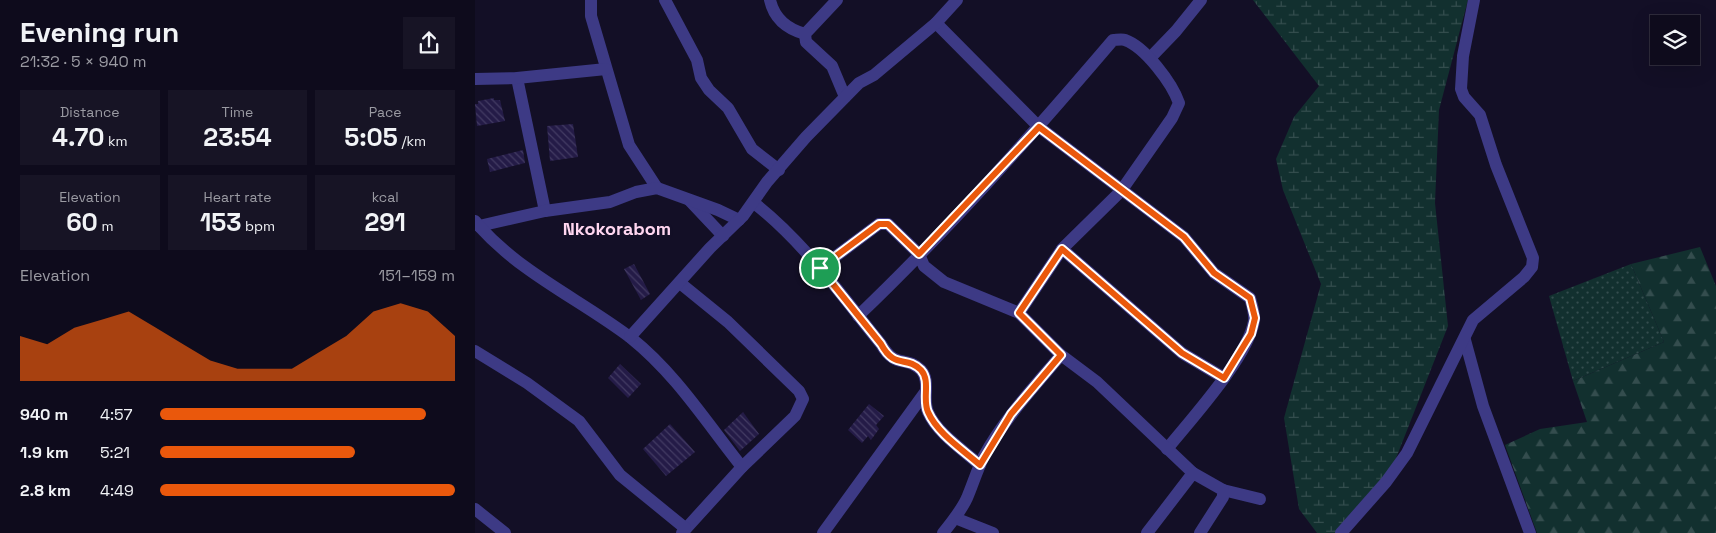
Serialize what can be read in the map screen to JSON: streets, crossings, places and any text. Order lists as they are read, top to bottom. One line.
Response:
{"districts":["Nkokorabom"],"page":{"heading":["Evening run","21:32 · 5 × 940 m"],"stats":[["Distance","4.70 km"],["Time","23:54"],["Pace","5:05 /km"],["Elevation","60 m"],["Heart rate","153 bpm"],["kcal","291"]],"chart":["Elevation","151–159 m"],"list":[{"name":"940 m","note":"4:57"},{"name":"1.9 km","note":"5:21"},{"name":"2.8 km","note":"4:49"}]}}
